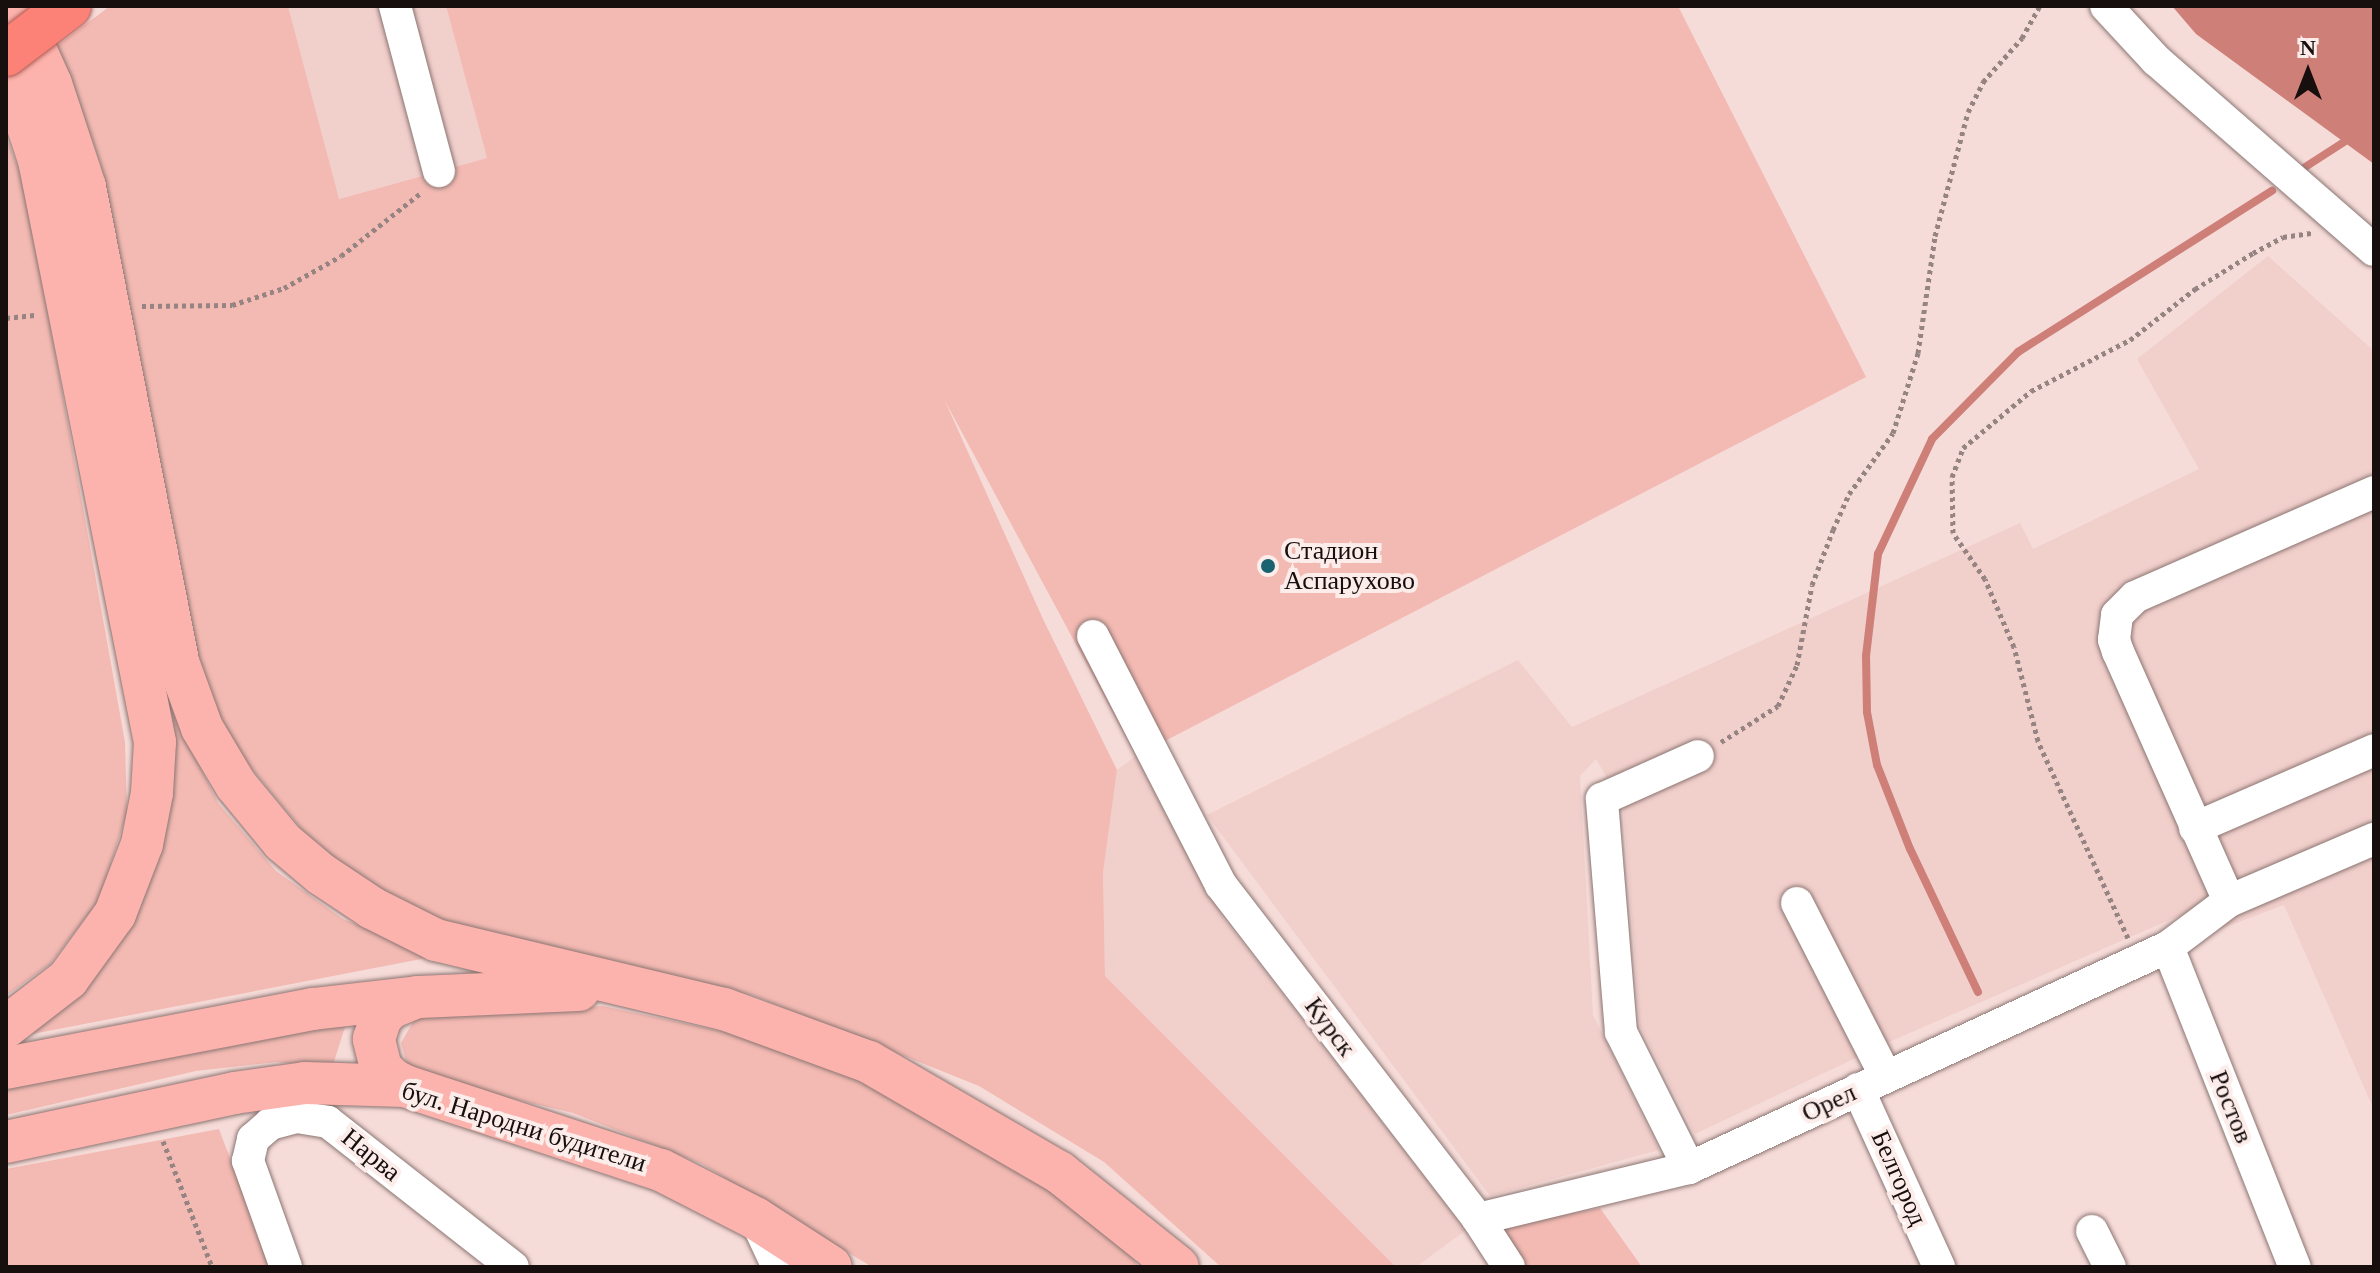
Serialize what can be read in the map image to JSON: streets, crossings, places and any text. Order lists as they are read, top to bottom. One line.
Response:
{"streets":{"main road":["бул. Народни будители"],"street":["Курск","Орел","Ростов","Нарва","Белгород"]},"crossings":[["Курск","Орел"],["Орел","Ростов"],["Орел","Белгород"]],"places":["Стадион Аспарухово"],"north":"top"}
